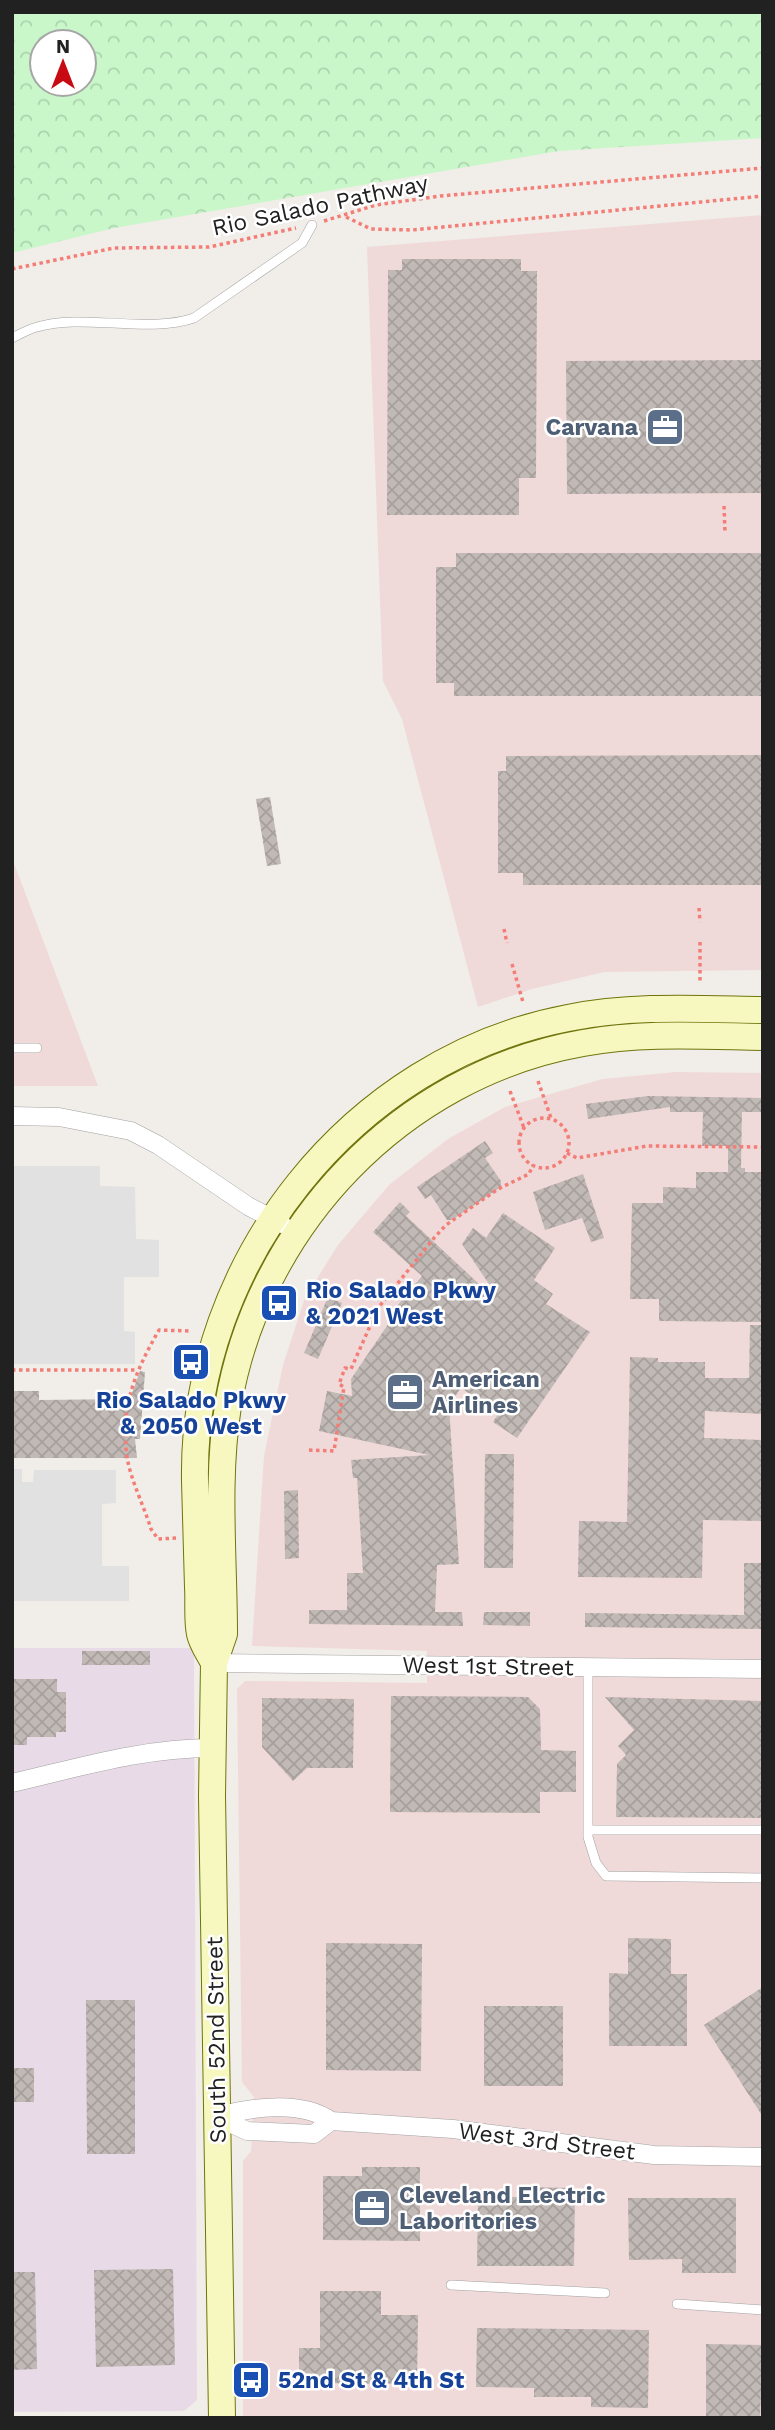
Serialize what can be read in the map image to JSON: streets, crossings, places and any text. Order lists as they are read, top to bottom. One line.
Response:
{"streets":{"main road":["South 52nd Street"],"street":["West 1st Street","West 3rd Street"],"path":["Rio Salado Pathway"]},"crossings":[["West 1st Street","South 52nd Street"],["South 52nd Street","West 3rd Street"]],"places":{"office":["Carvana","American Airlines","Cleveland Electric Laboritories"],"bus stop":["Rio Salado Pkwy & 2021 West","Rio Salado Pkwy & 2050 West","52nd St & 4th St"]},"north":"top"}
